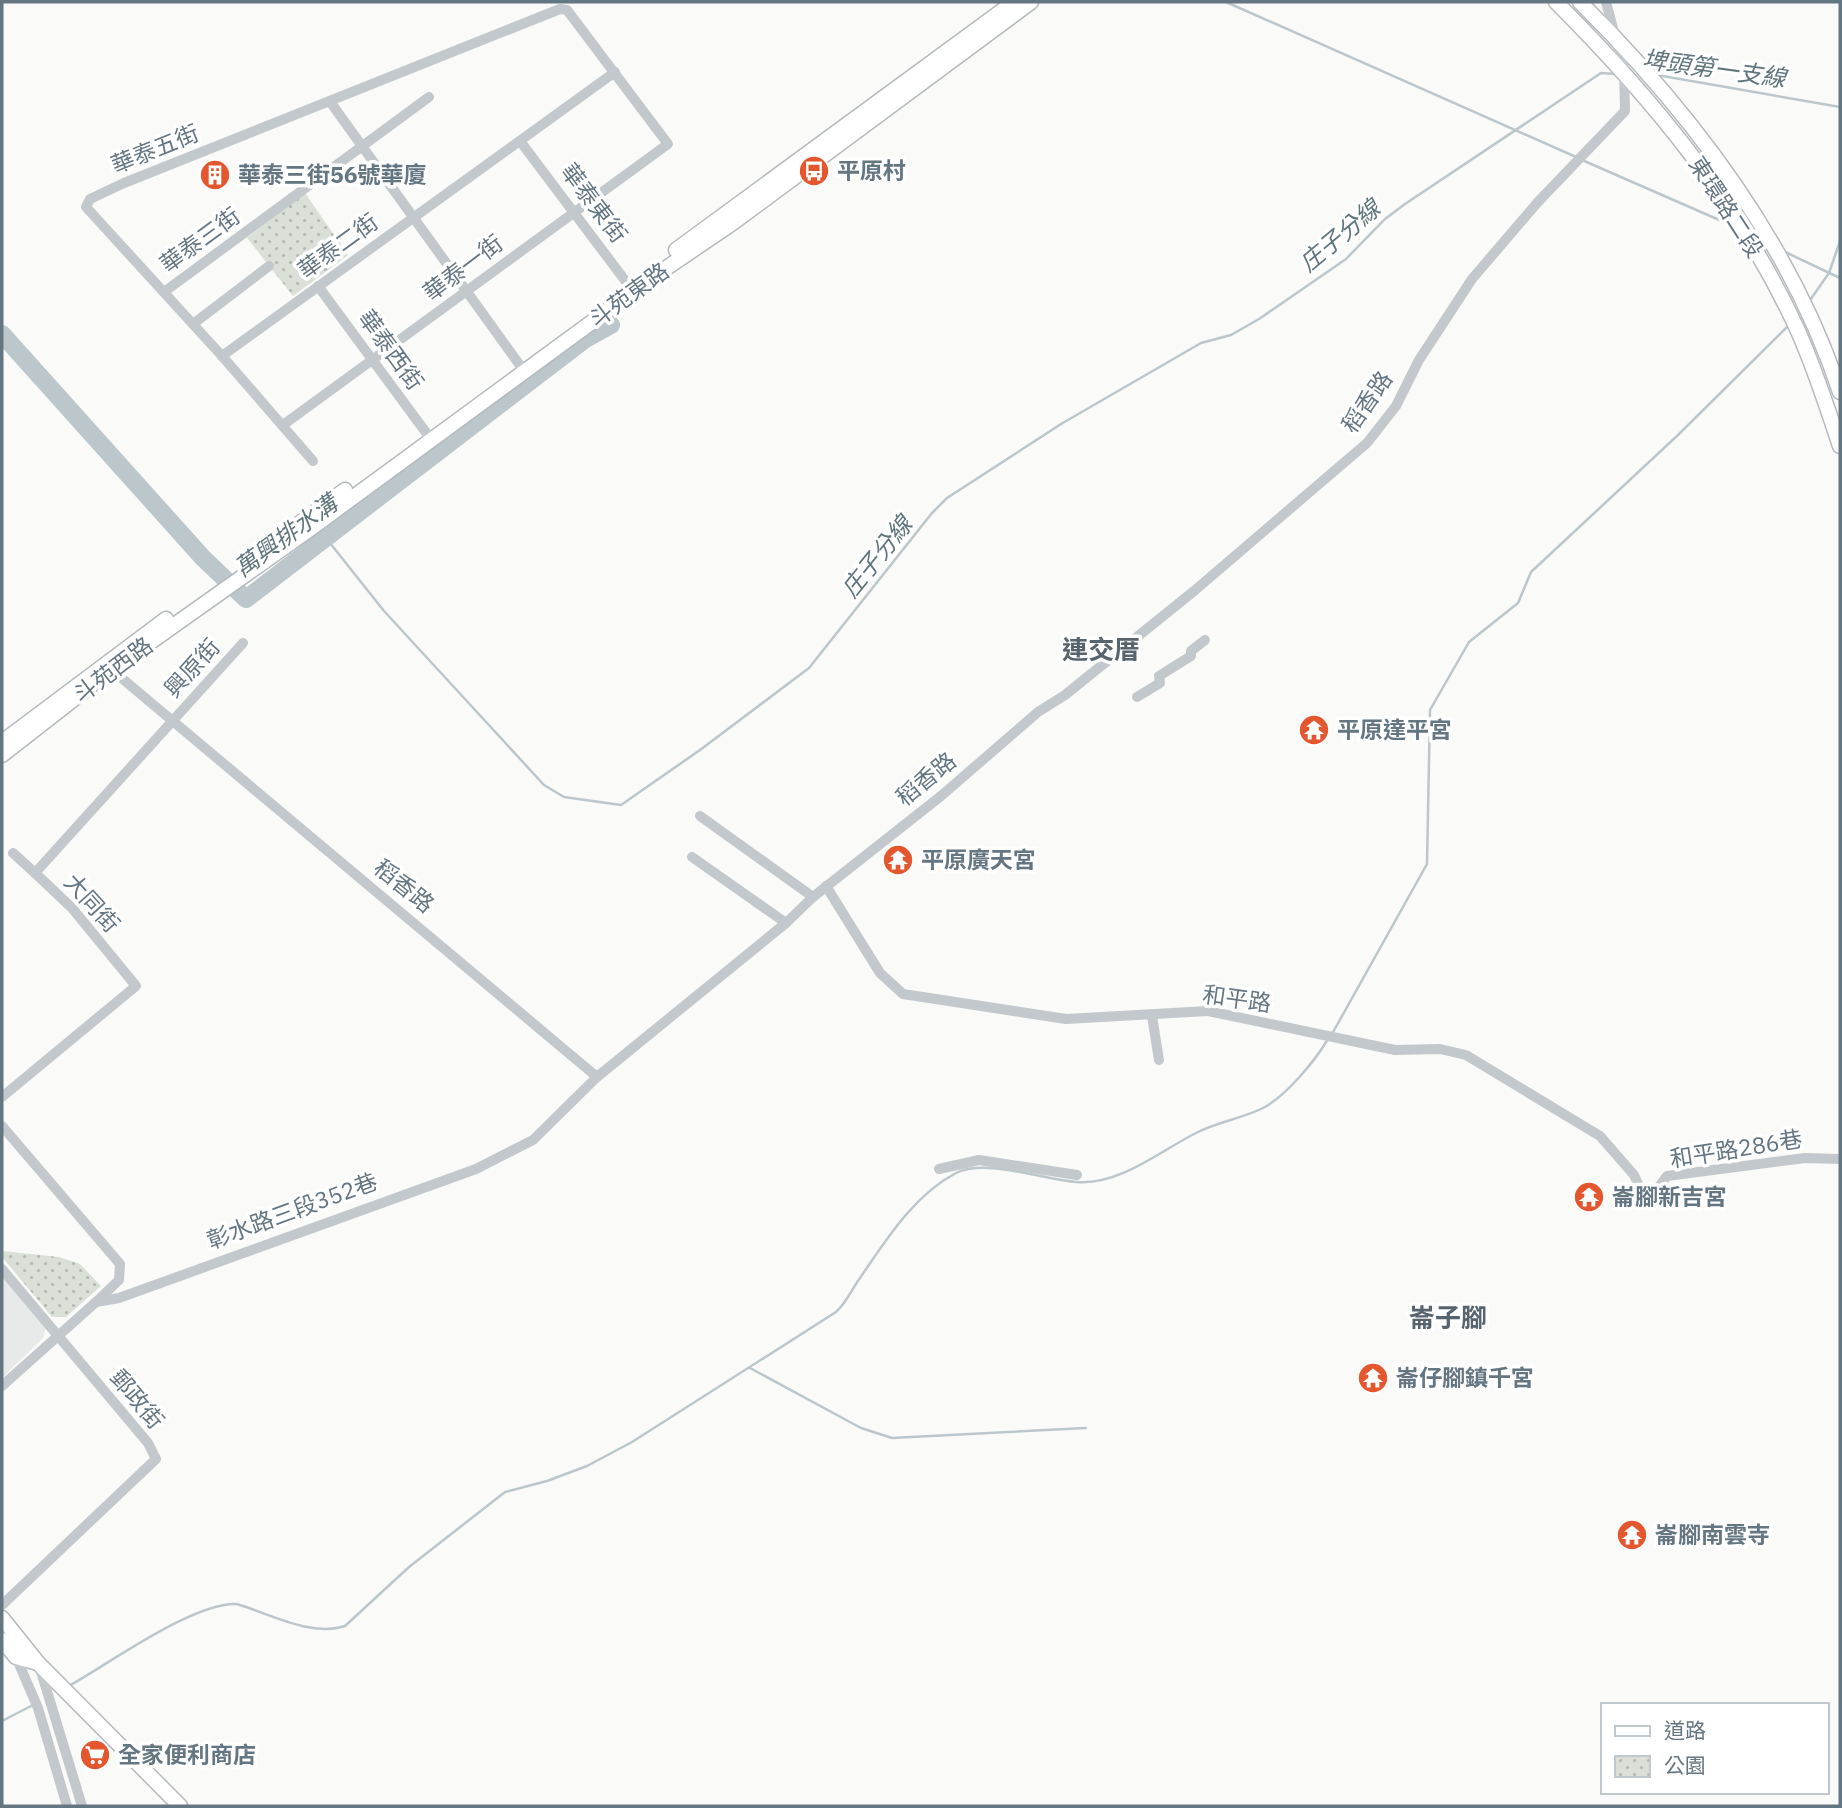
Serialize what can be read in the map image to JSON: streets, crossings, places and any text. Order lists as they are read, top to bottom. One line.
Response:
{"streets":{"main road":["東環路二段","斗苑東路","斗苑西路"],"street":["華泰五街","華泰東街","華泰三街","華泰二街","華泰一街","華泰西街","稻香路","興原街","大同街","和平路","和平路286巷","彰水路三段352巷","郵政街"]},"crossings":[["華泰五街","華泰三街"],["華泰五街","華泰二街"],["華泰五街","華泰一街"],["華泰東街","華泰二街"],["華泰東街","華泰一街"],["華泰東街","斗苑東路"],["東環路二段","稻香路"],["華泰二街","華泰一街"],["華泰二街","華泰西街"],["華泰一街","華泰西街"],["斗苑東路","華泰西街"],["斗苑東路","斗苑西路"],["稻香路","興原街"],["稻香路","斗苑西路"],["稻香路","大同街"],["稻香路","和平路"],["稻香路","彰水路三段352巷"],["興原街","大同街"],["和平路","和平路286巷"],["彰水路三段352巷","郵政街"]],"districts":["連交厝","崙子腳"],"water":["埤頭第一支線","庄子分線","萬興排水溝"],"places":{"bus stop":["平原村"],"building":["華泰三街56號華廈"],"temple":["平原達平宮","平原廣天宮","崙腳新吉宮","崙仔腳鎮千宮","崙腳南雲寺"],"supermarket":["全家便利商店"]},"legend":["道路","公園"]}
